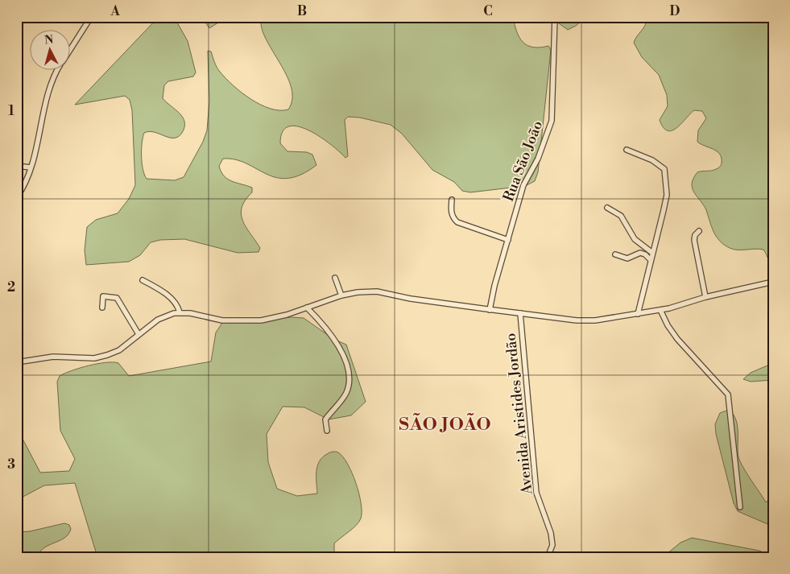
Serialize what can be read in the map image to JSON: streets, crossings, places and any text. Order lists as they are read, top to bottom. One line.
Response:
{"streets":{"street":["Rua São João","Avenida Aristides Jordão"]},"districts":["SÃO JOÃO"],"north":"top","grid":{"columns":["A","B","C","D"],"rows":["1","2","3"]}}
